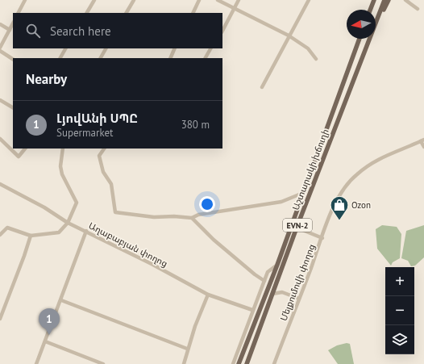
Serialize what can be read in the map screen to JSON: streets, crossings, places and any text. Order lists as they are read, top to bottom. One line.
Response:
{"streets":{"main road":["Աշտարակի խճուղի","EVN-2"],"street":["Աղաբաբյան փողոց","Մելքումովի փողոց"]},"places":{"shop":["Ozon"]},"north":"left","page":{"search":"Search here","heading":"Nearby","list":[{"mark":"1","name":"ԼյովԱնի ՍՊԸ","note":"Supermarket","value":"380 m"}],"map_buttons":["+","−"],"pins":"1"}}
